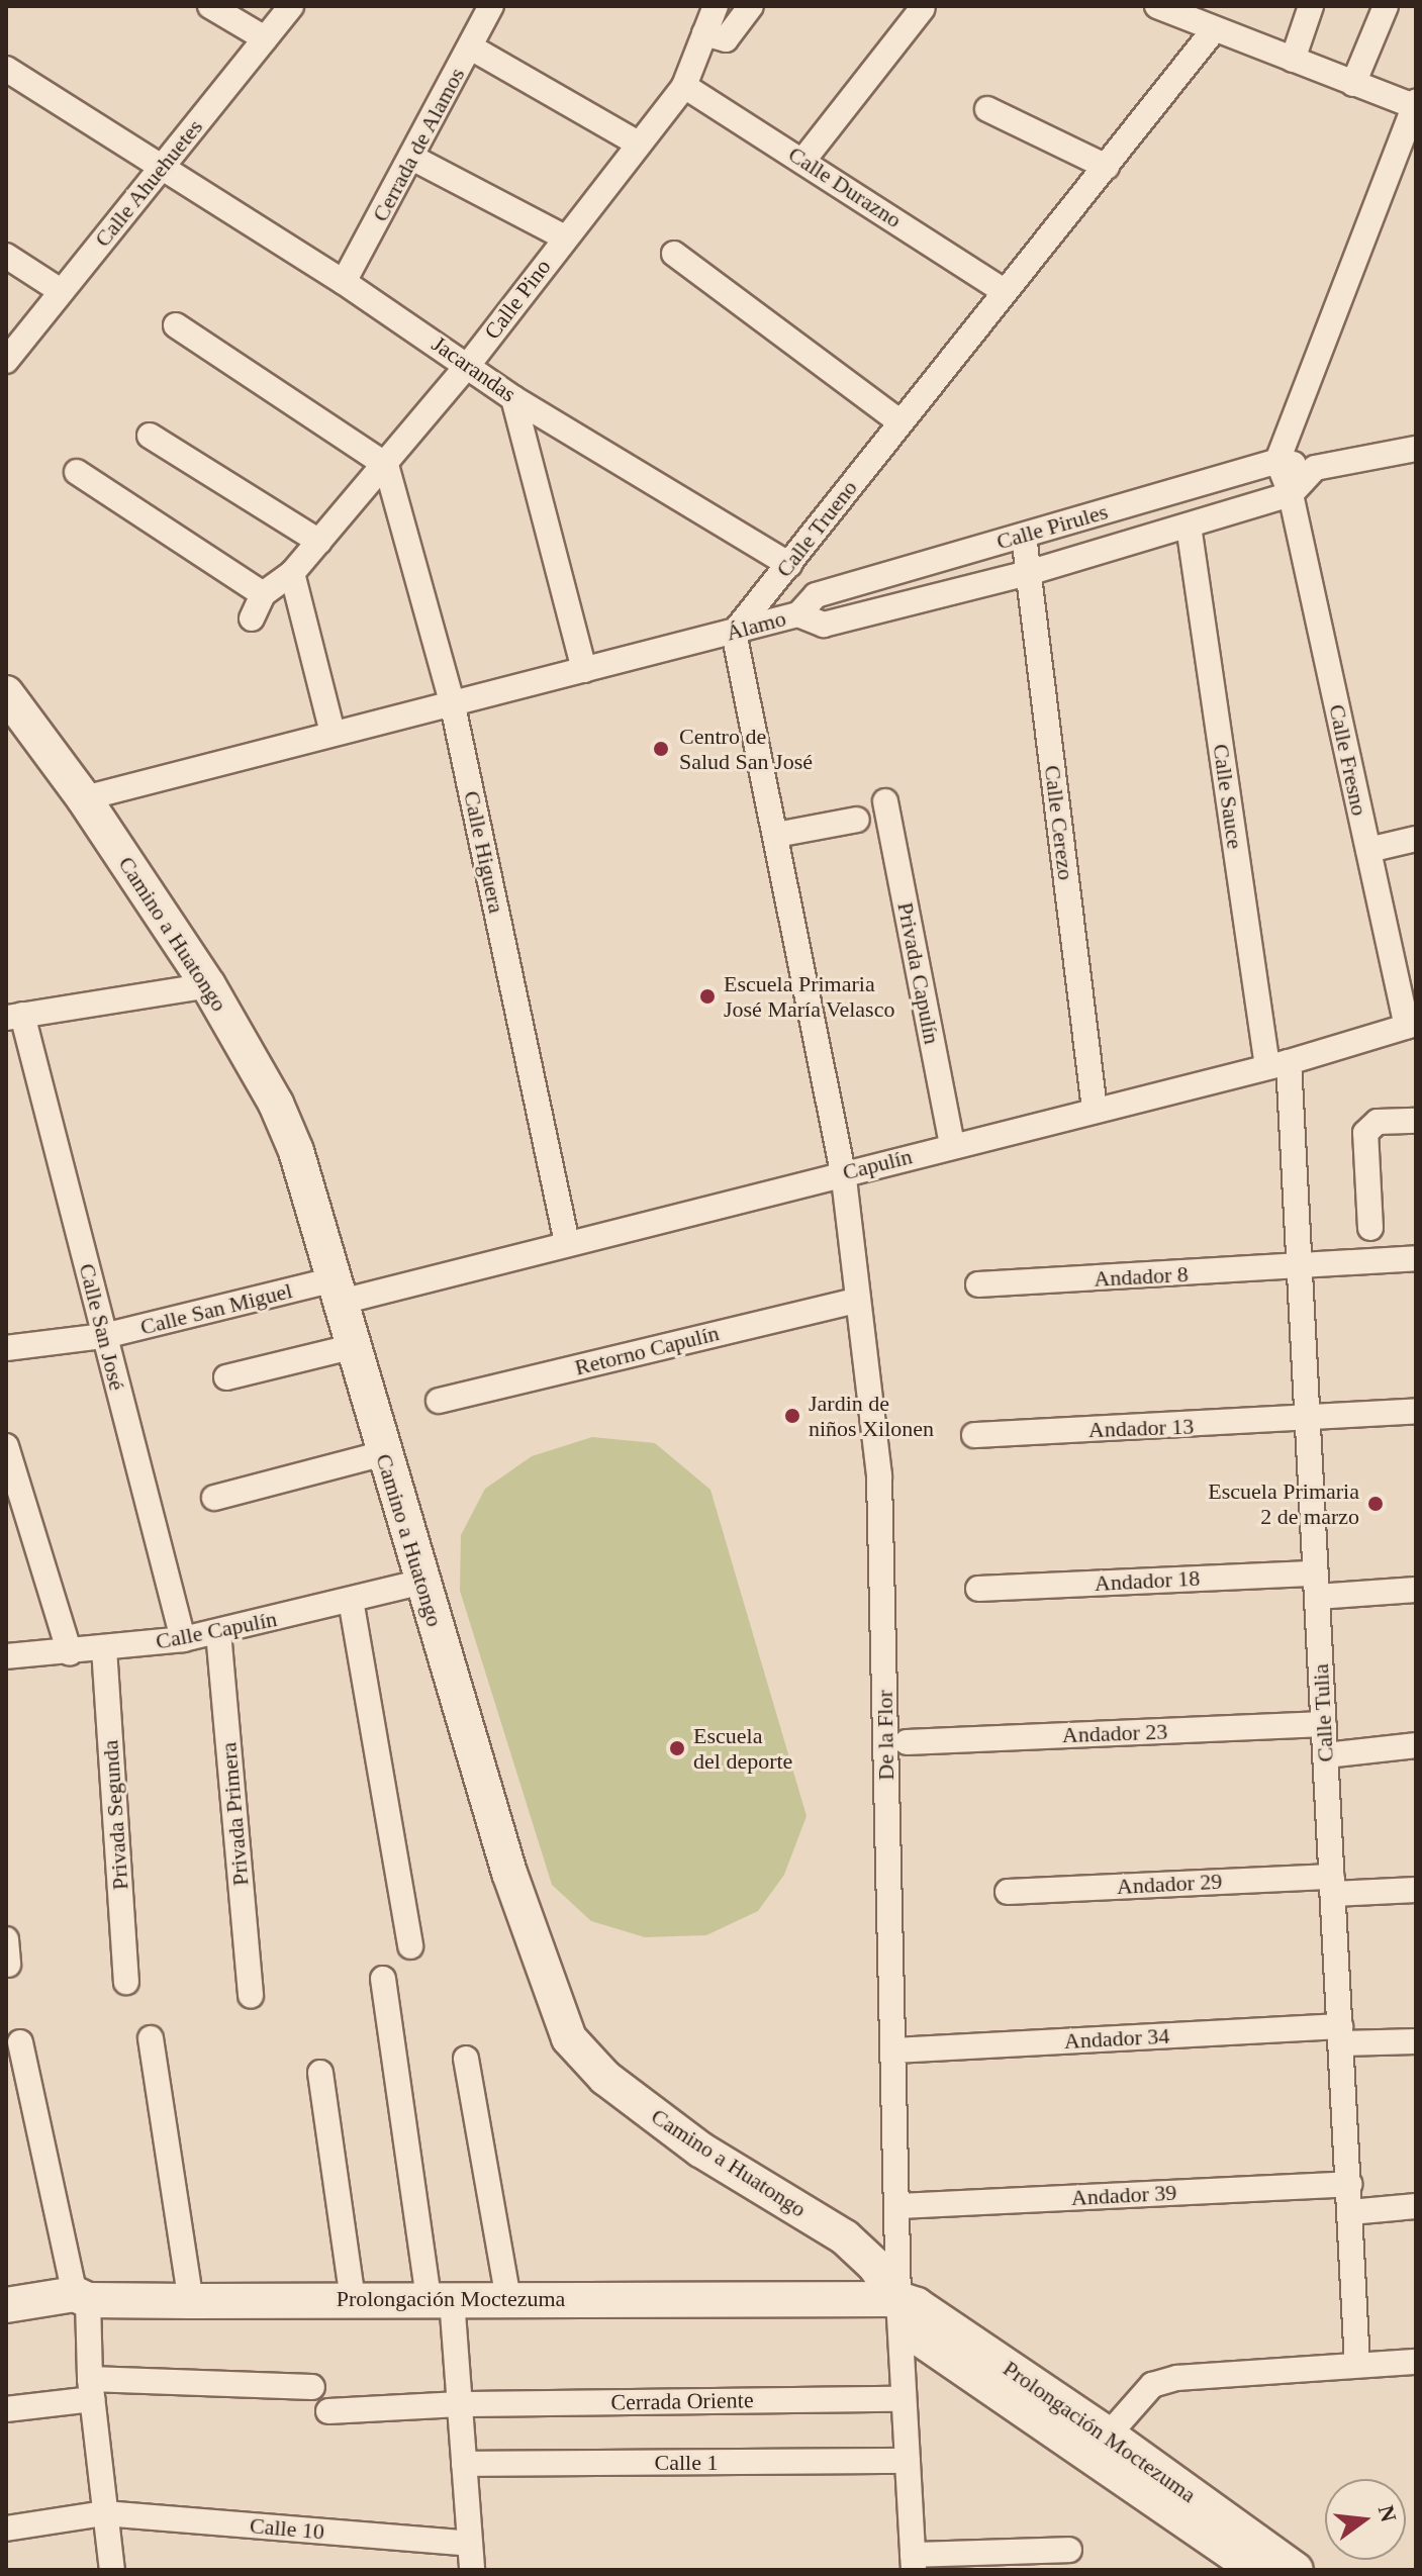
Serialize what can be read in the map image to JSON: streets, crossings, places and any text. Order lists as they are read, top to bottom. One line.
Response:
{"streets":{"main road":["Camino a Huatongo","Prolongación Moctezuma"],"street":["Cerrada de Alamos","Calle Ahuehuetes","Calle Durazno","Calle Pino","Jacarandas","Calle Pirules","Calle Trueno","Álamo","Calle Fresno","Calle Sauce","Calle Cerezo","Calle Higuera","Privada Capulín","Capulín","Andador 8","Calle San Miguel","Calle San José","Retorno Capulín","Andador 13","Andador 18","Calle Capulín","Calle Tulia","Andador 23","De la Flor","Privada Primera","Privada Segunda","Andador 29","Andador 34","Andador 39","Cerrada Oriente","Calle 1","Calle 10"]},"crossings":[["Cerrada de Alamos","Jacarandas"],["Calle Ahuehuetes","Jacarandas"],["Calle Durazno","Calle Pino"],["Calle Durazno","Calle Trueno"],["Calle Pino","Jacarandas"],["Calle Pino","Calle Higuera"],["Jacarandas","Calle Trueno"],["Calle Pirules","Álamo"],["Calle Pirules","Calle Fresno"],["Calle Pirules","Calle Cerezo"],["Calle Trueno","Álamo"],["Álamo","Calle Fresno"],["Álamo","Calle Sauce"],["Álamo","Calle Cerezo"],["Álamo","Calle Higuera"],["Álamo","Camino a Huatongo"],["Calle Fresno","Capulín"],["Calle Sauce","Capulín"],["Calle Sauce","Calle Tulia"],["Calle Cerezo","Capulín"],["Calle Higuera","Capulín"],["Camino a Huatongo","Capulín"],["Camino a Huatongo","Calle San Miguel"],["Camino a Huatongo","Calle Capulín"],["Camino a Huatongo","De la Flor"],["Camino a Huatongo","Prolongación Moctezuma"],["Privada Capulín","Capulín"],["Capulín","Calle San Miguel"],["Capulín","Calle Tulia"],["Capulín","De la Flor"],["Andador 8","Calle Tulia"],["Calle San Miguel","Calle San José"],["Calle San José","Calle Capulín"],["Retorno Capulín","De la Flor"],["Andador 13","Calle Tulia"],["Andador 18","Calle Tulia"],["Calle Capulín","Privada Primera"],["Calle Capulín","Privada Segunda"],["Calle Tulia","Andador 23"],["Calle Tulia","Andador 29"],["Calle Tulia","Andador 34"],["Calle Tulia","Andador 39"],["De la Flor","Andador 34"],["De la Flor","Andador 39"],["De la Flor","Prolongación Moctezuma"],["De la Flor","Cerrada Oriente"],["De la Flor","Calle 1"]],"places":["Centro de Salud San José","Escuela Primaria José María Velasco","Jardin de niños Xilonen","Escuela Primaria 2 de marzo","Escuela del deporte"],"north":"right"}
